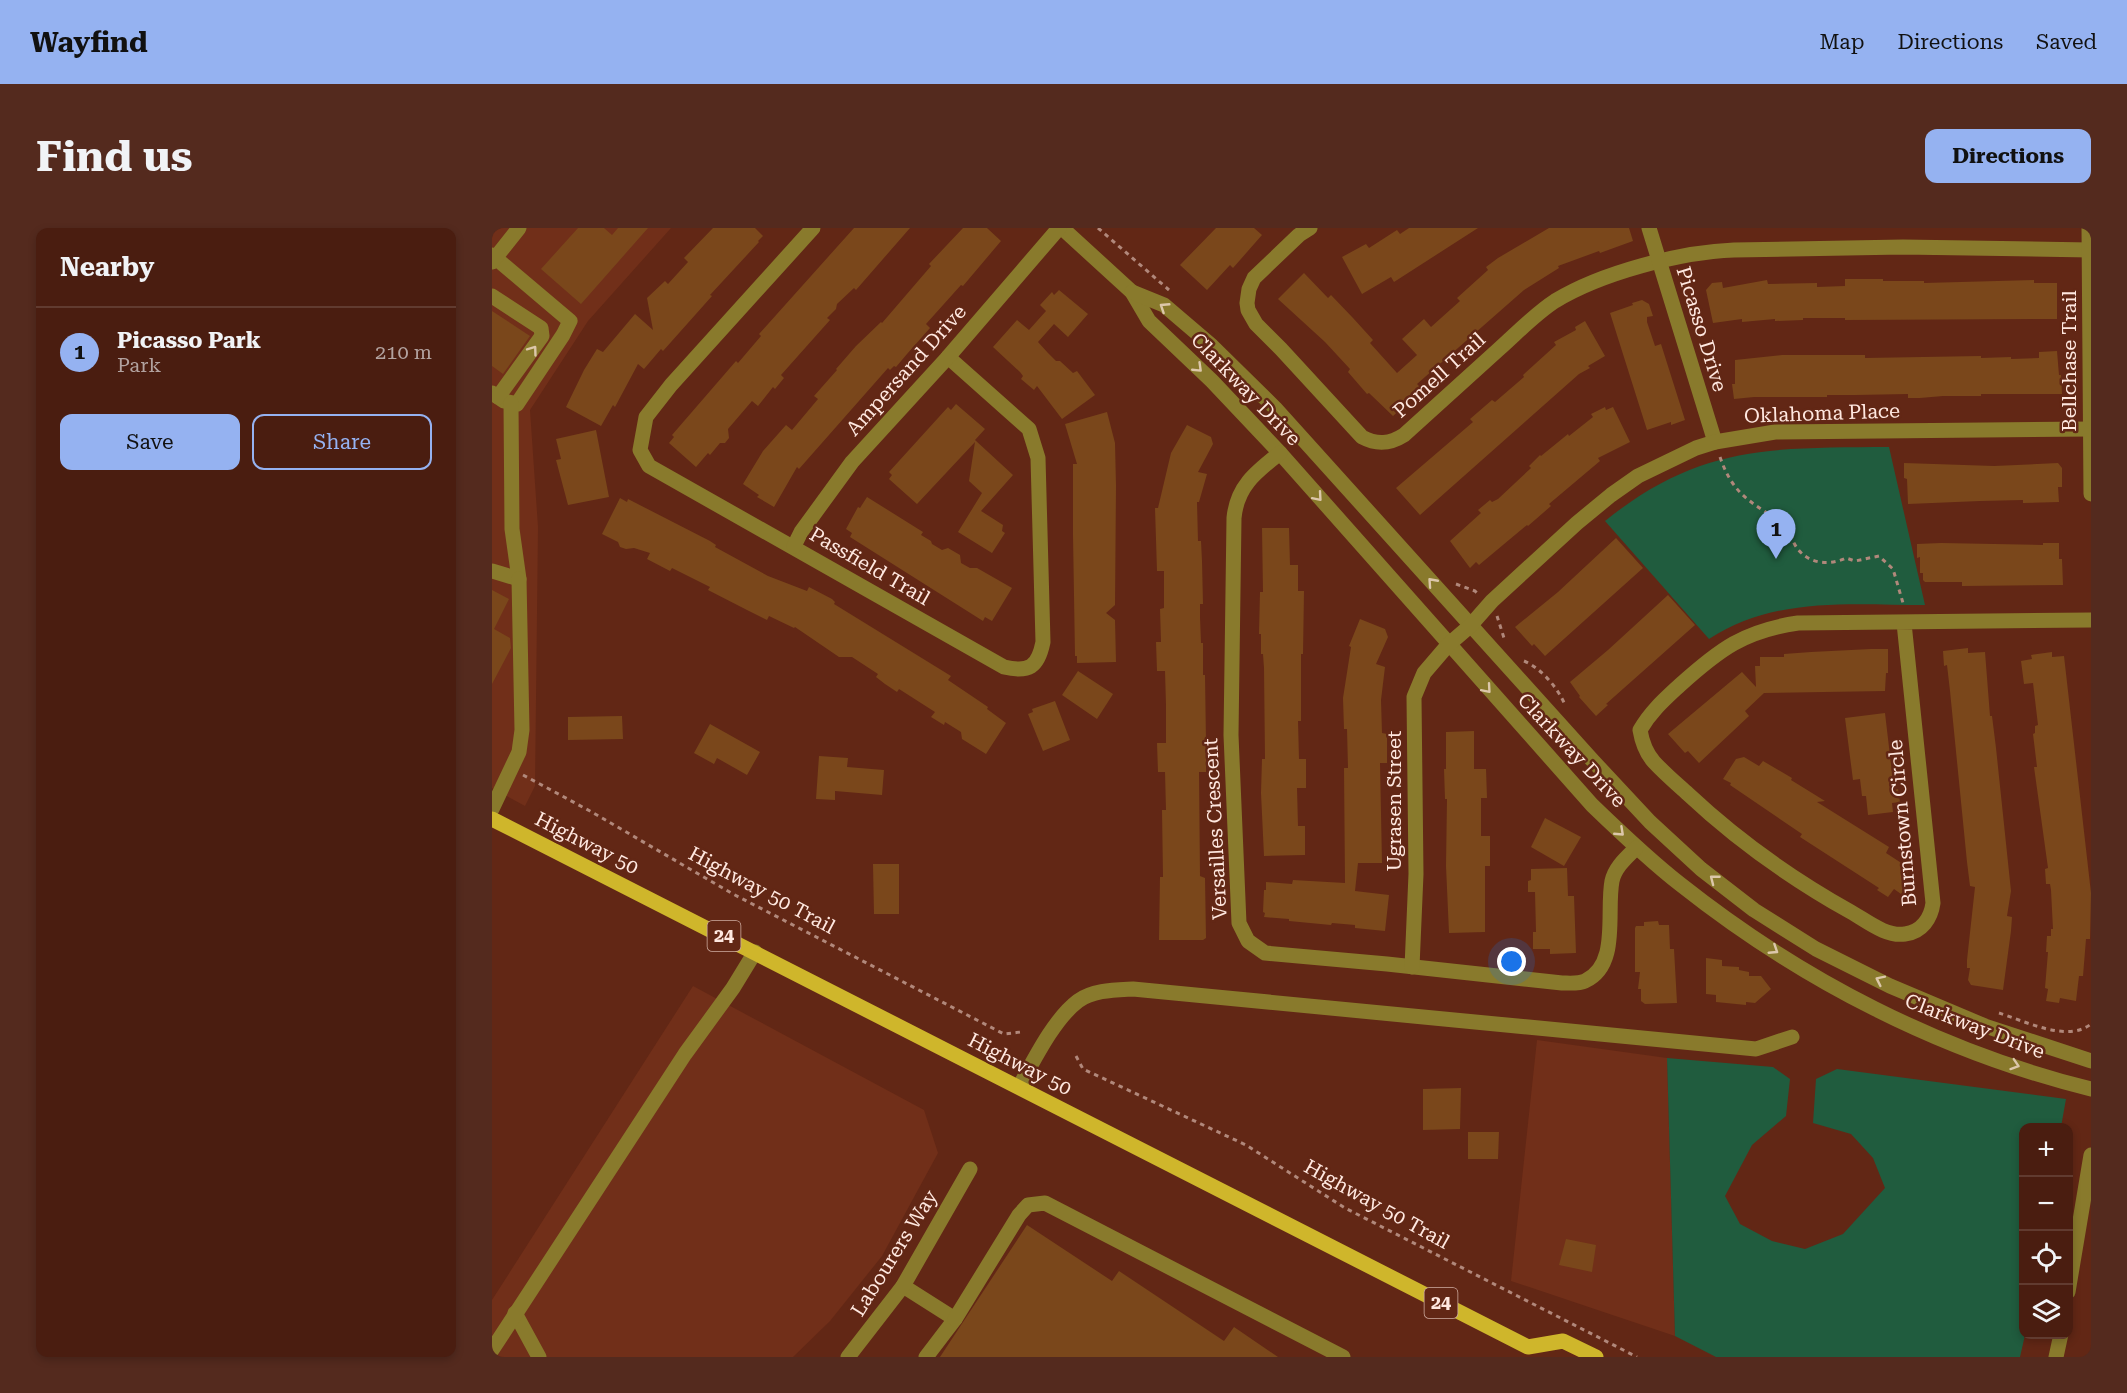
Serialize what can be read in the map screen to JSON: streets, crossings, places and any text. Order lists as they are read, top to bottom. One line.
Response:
{"streets":{"main road":["Highway 50","24"],"street":["Picasso Drive","Bellchase Trail","Ampersand Drive","Pomell Trail","Clarkway Drive","Oklahoma Place","Passfield Trail","Ugrasen Street","Burnstown Circle","Versailles Crescent","Labourers Way"],"path":["Highway 50 Trail"]},"crossings":[["Picasso Drive","Pomell Trail"],["Picasso Drive","Oklahoma Place"],["Bellchase Trail","Oklahoma Place"],["Ampersand Drive","Clarkway Drive"],["Ampersand Drive","Passfield Trail"],["Clarkway Drive","Oklahoma Place"],["Clarkway Drive","Ugrasen Street"],["Clarkway Drive","Versailles Crescent"],["Oklahoma Place","Ugrasen Street"],["Ugrasen Street","Versailles Crescent"]],"page":{"header":"Wayfind","nav":["Map","Directions","Saved"],"buttons":["Directions",["Save","Share"]],"title":"Find us","heading":"Nearby","list":[{"mark":"1","name":"Picasso Park","note":"Park","value":"210 m"}],"pins":"1","map_buttons":["+","−"]}}
